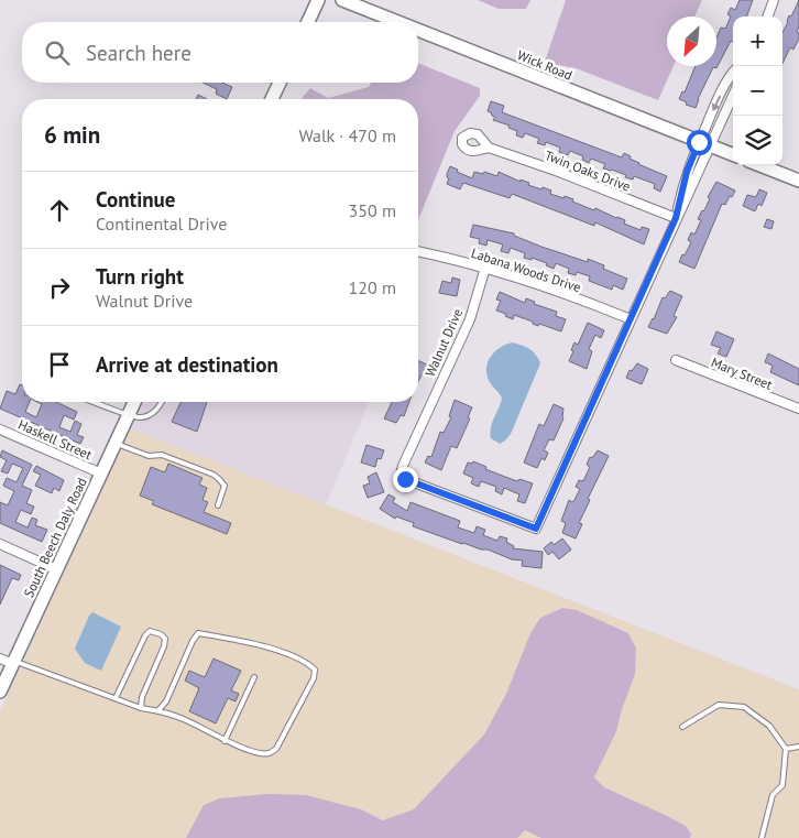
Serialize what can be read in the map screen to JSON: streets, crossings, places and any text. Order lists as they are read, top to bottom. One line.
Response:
{"streets":{"street":["Wick Road","Twin Oaks Drive","Labana Woods Drive","Walnut Drive","Mary Street","Haskell Street","South Beech Daly Road"]},"crossings":[["Labana Woods Drive","Walnut Drive"],["Haskell Street","South Beech Daly Road"]],"north":"bottom left","page":{"map_buttons":["+","−"],"search":"Search here","heading":["6 min","Walk · 470 m"],"list":[["Continue","Continental Drive","350 m"],["Turn right","Walnut Drive","120 m"],"Arrive at destination"]}}
